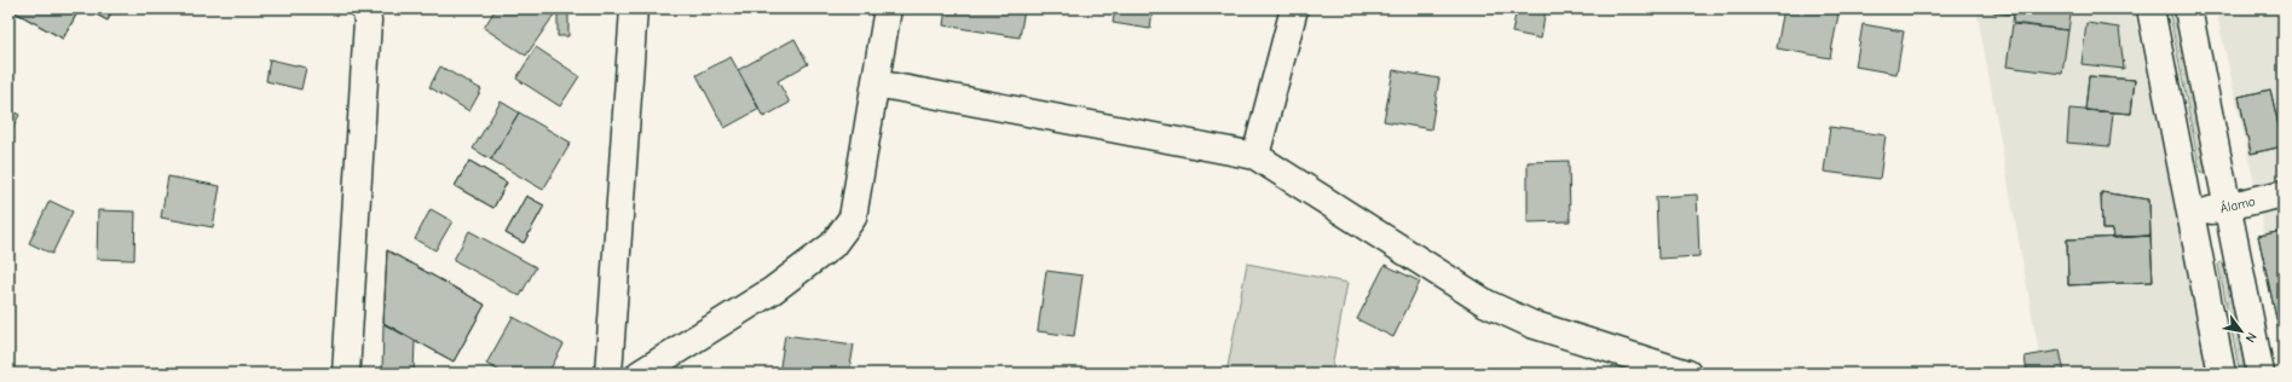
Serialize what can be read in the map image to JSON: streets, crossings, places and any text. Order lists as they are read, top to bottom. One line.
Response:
{"streets":{"street":["Álamo"]},"north":"bottom right"}
